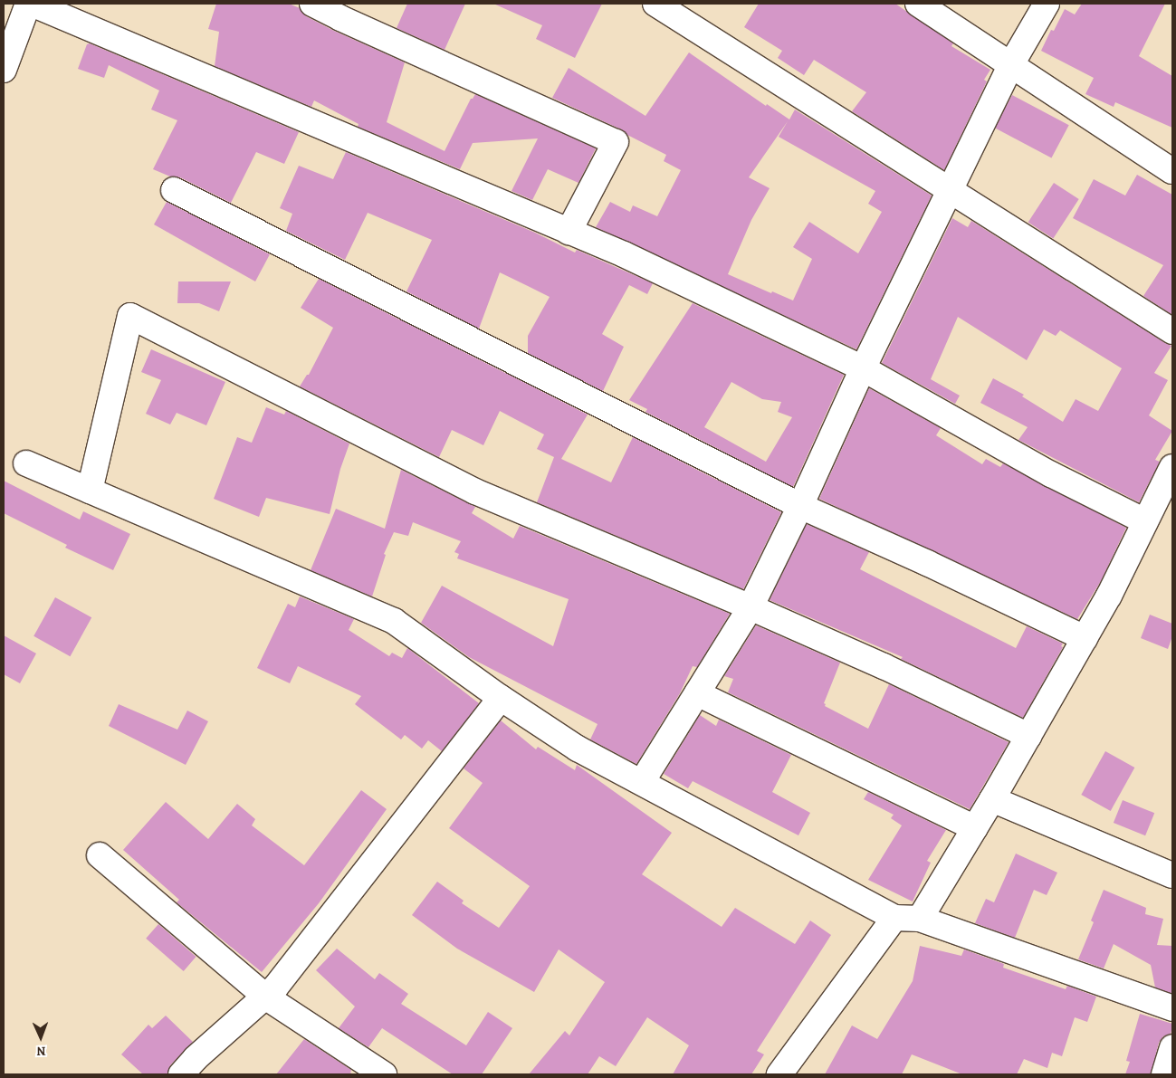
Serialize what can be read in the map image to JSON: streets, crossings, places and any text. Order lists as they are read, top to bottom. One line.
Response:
{"north":"bottom"}
